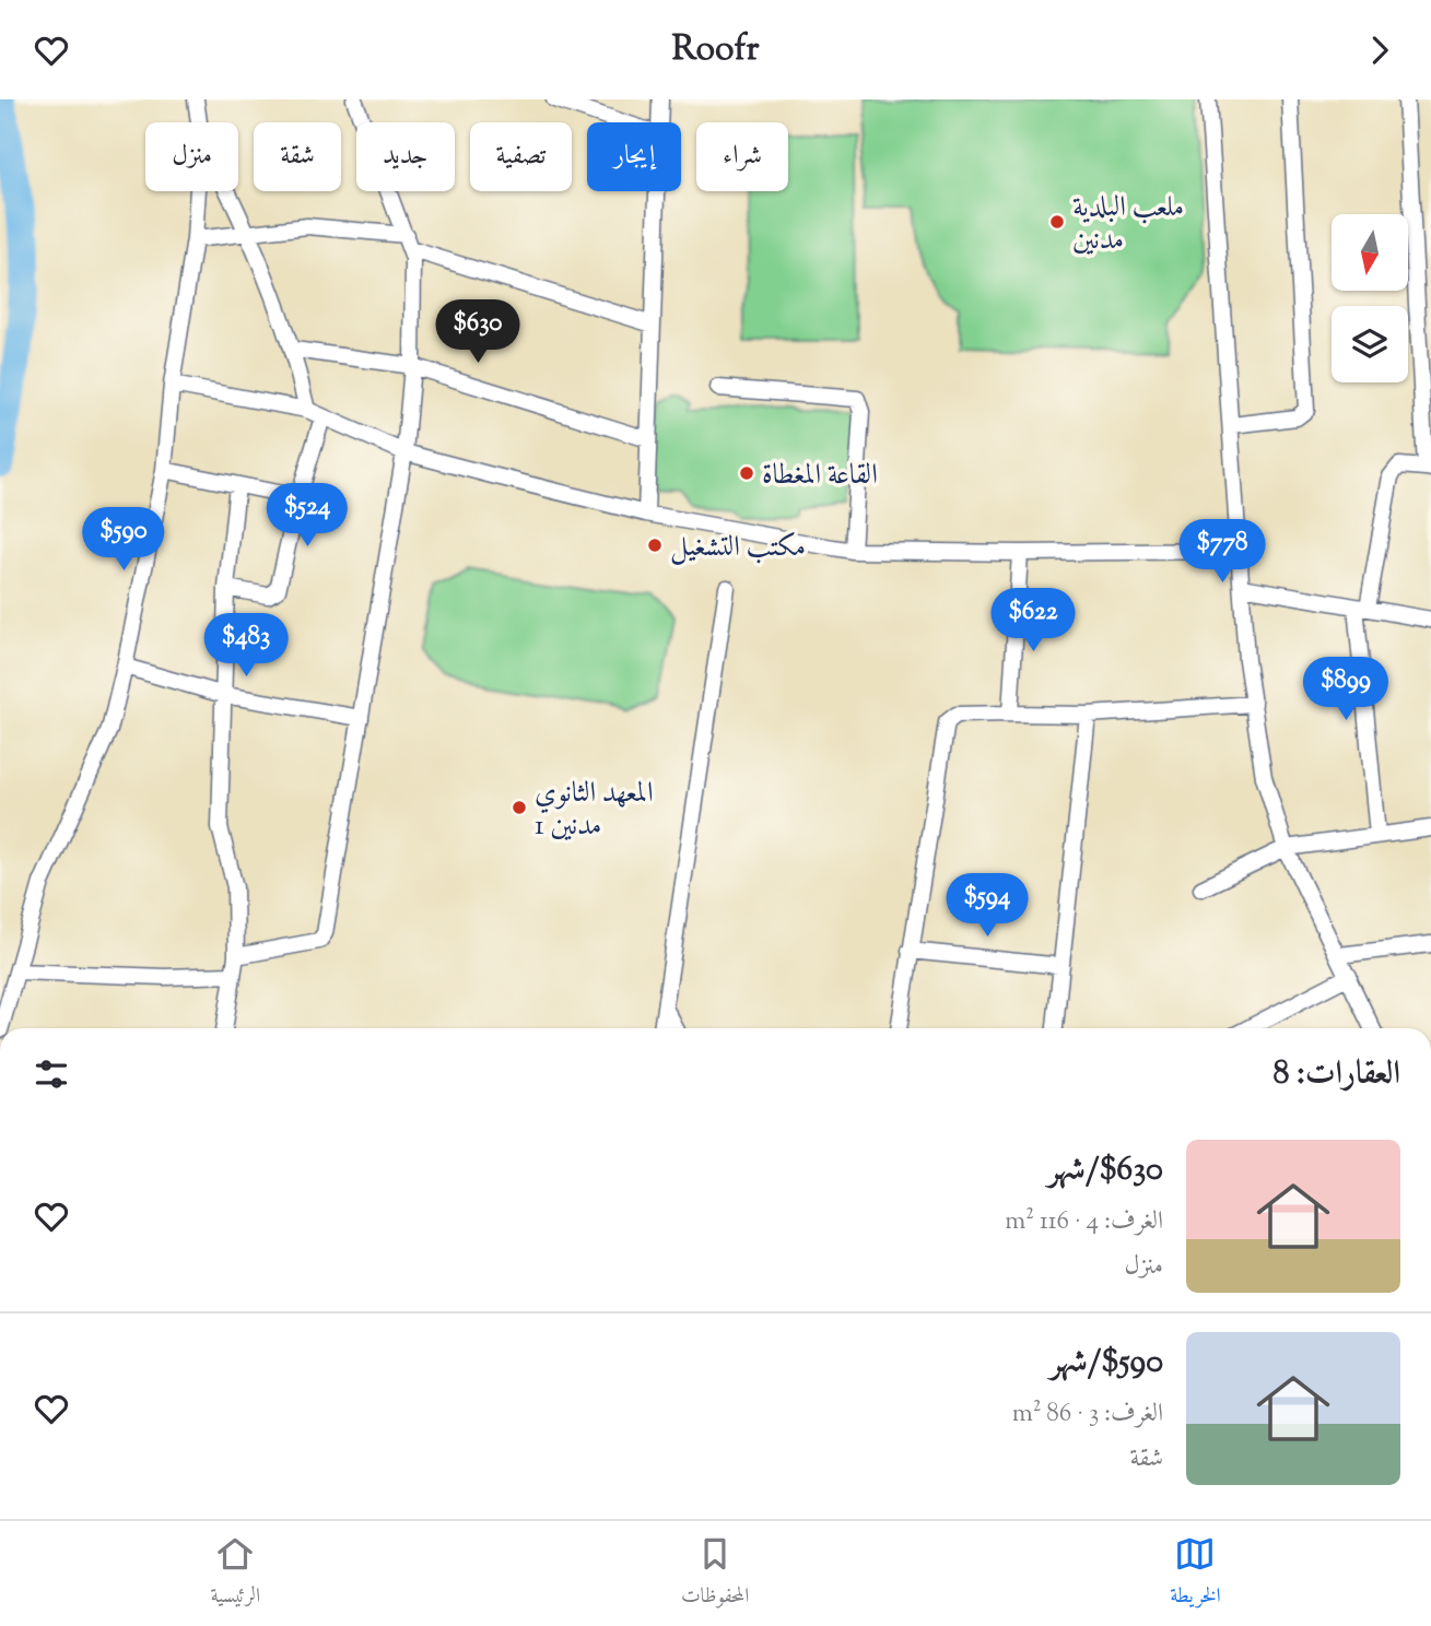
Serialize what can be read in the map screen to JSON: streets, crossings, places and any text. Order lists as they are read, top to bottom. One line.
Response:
{"places":["ملعب البلدية مدنين","القاعة المغطاة","مكتب التشغيل","المعهد الثانوي مدنين 1"],"north":"bottom","page":{"header":"Roofr","chip":["شراء","إيجار","تصفية","جديد","شقة","منزل"],"price":["$630","$524","$590","$778","$622","$483","$899","$594"],"heading":"العقارات: 8","list":[{"name":"$630/شهر","note":"الغرف: 4 · 116 m² · منزل"},{"name":"$590/شهر","note":"الغرف: 3 · 86 m² · شقة"}],"tabs":["الخريطة","المحفوظات","الرئيسية"]}}
